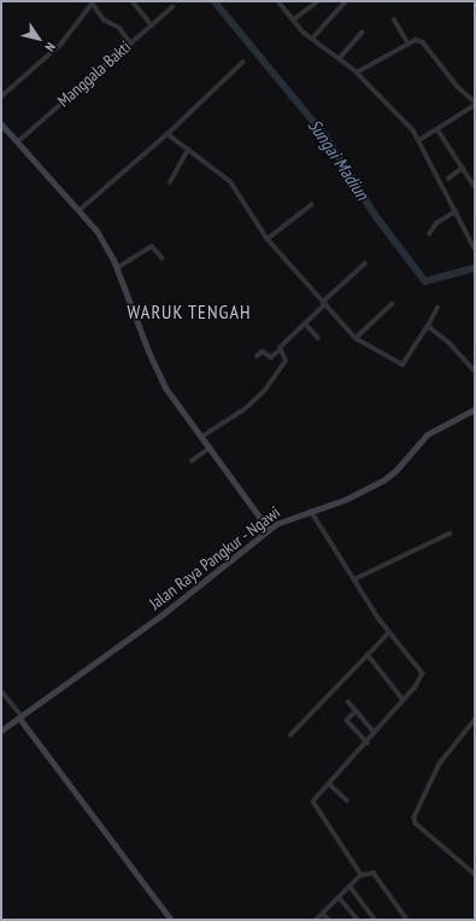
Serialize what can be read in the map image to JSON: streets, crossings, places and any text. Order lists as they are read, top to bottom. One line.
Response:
{"streets":{"main road":["Jalan Raya Pangkur - Ngawi"],"street":["Manggala Bakti"]},"districts":["WARUK TENGAH"],"water":["Sungai Madiun"],"north":"bottom right"}
